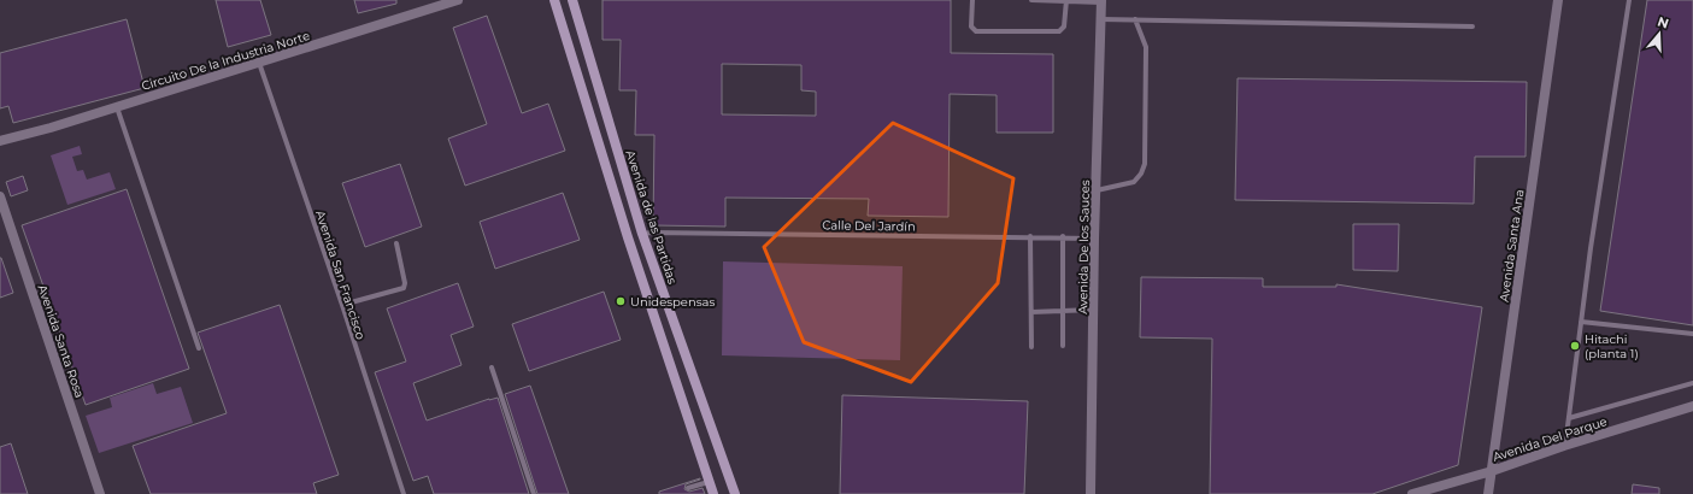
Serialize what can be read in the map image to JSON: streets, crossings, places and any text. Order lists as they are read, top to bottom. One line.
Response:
{"streets":{"main road":["Avenida de las Partidas"],"street":["Circuito De la Industria Norte","Avenida Santa Ana","Avenida De los Sauces","Avenida Santa Rosa","Avenida Del Parque"],"lane":["Calle Del Jardín","Avenida San Francisco"]},"crossings":[["Circuito De la Industria Norte","Avenida San Francisco"],["Avenida de las Partidas","Calle Del Jardín"],["Calle Del Jardín","Avenida De los Sauces"],["Avenida Santa Ana","Avenida Del Parque"]],"places":["Unidespensas","Hitachi (planta 1)"],"north":"top"}
